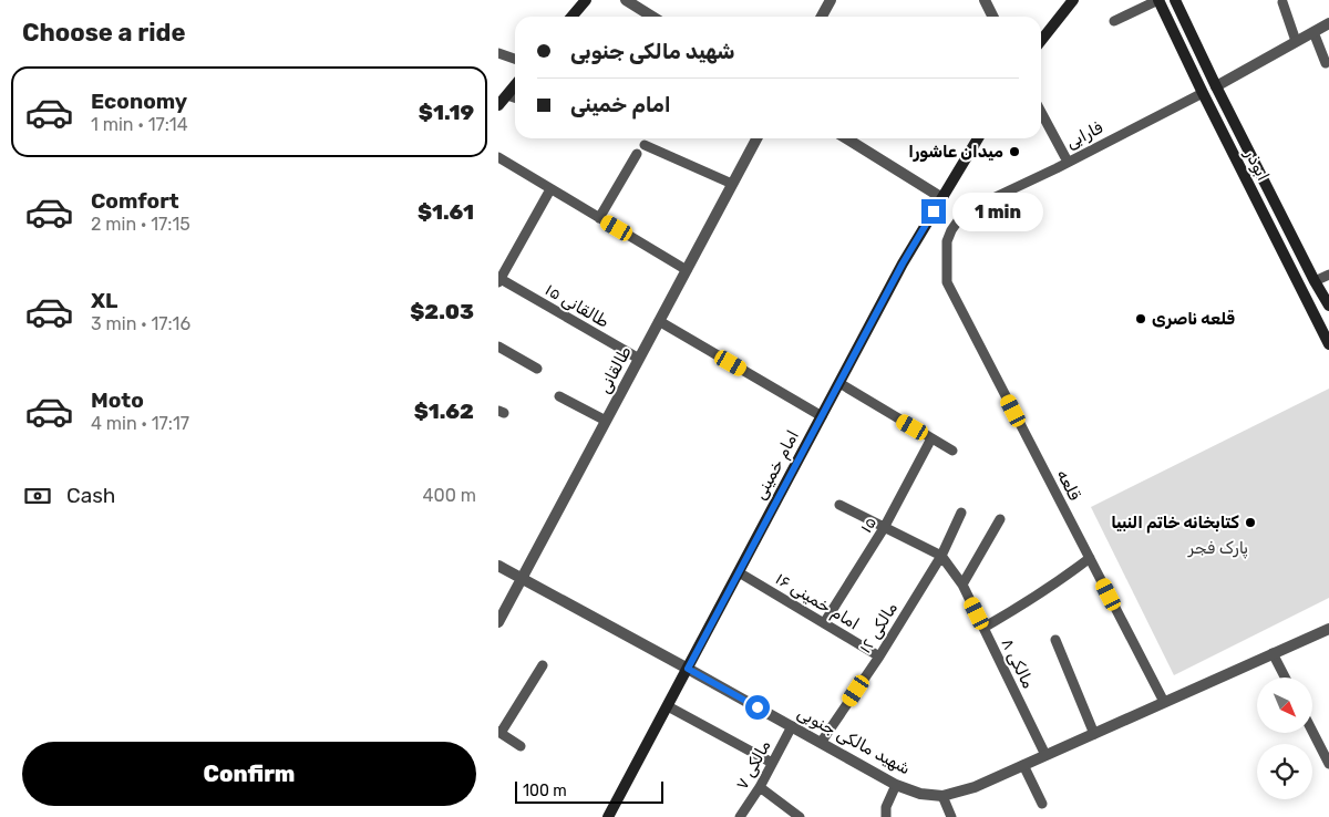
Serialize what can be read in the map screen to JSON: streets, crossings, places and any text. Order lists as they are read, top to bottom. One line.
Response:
{"streets":{"main road":["ابوذر","امام خمینی"],"street":["فارابی","طالقانی ۱۵","طالقانی","قلعه","۱۵","امام خمینی ۱۶","مالکی ۱۲","مالکی ۸","شهید مالکی جنوبی","مالکی ۷"]},"crossings":[["فارابی","ابوذر"],["فارابی","قلعه"],["طالقانی ۱۵","طالقانی"],["طالقانی","شهید مالکی جنوبی"],["امام خمینی","امام خمینی ۱۶"],["امام خمینی","شهید مالکی جنوبی"],["قلعه","شهید مالکی جنوبی"],["۱۵","امام خمینی ۱۶"],["۱۵","مالکی ۸"],["امام خمینی ۱۶","مالکی ۱۲"],["مالکی ۱۲","مالکی ۸"],["مالکی ۱۲","شهید مالکی جنوبی"],["مالکی ۸","شهید مالکی جنوبی"],["شهید مالکی جنوبی","مالکی ۷"]],"parks":["پارک فجر"],"places":["میدان عاشورا","قلعه ناصری","کتابخانه خاتم النبیا"],"scale_bar":"100 m","north":"bottom right","page":{"heading":"Choose a ride","banner":["شهید مالکی جنوبی","امام خمینی"],"list":[{"name":"Economy","note":"1 min · 17:14","value":"$1.19"},{"name":"Comfort","note":"2 min · 17:15","value":"$1.61"},{"name":"XL","note":"3 min · 17:16","value":"$2.03"},{"name":"Moto","note":"4 min · 17:17","value":"$1.62"}],"bubble":"1 min","pay":["Cash","400 m"],"buttons":"Confirm","scale":"100 m"}}
